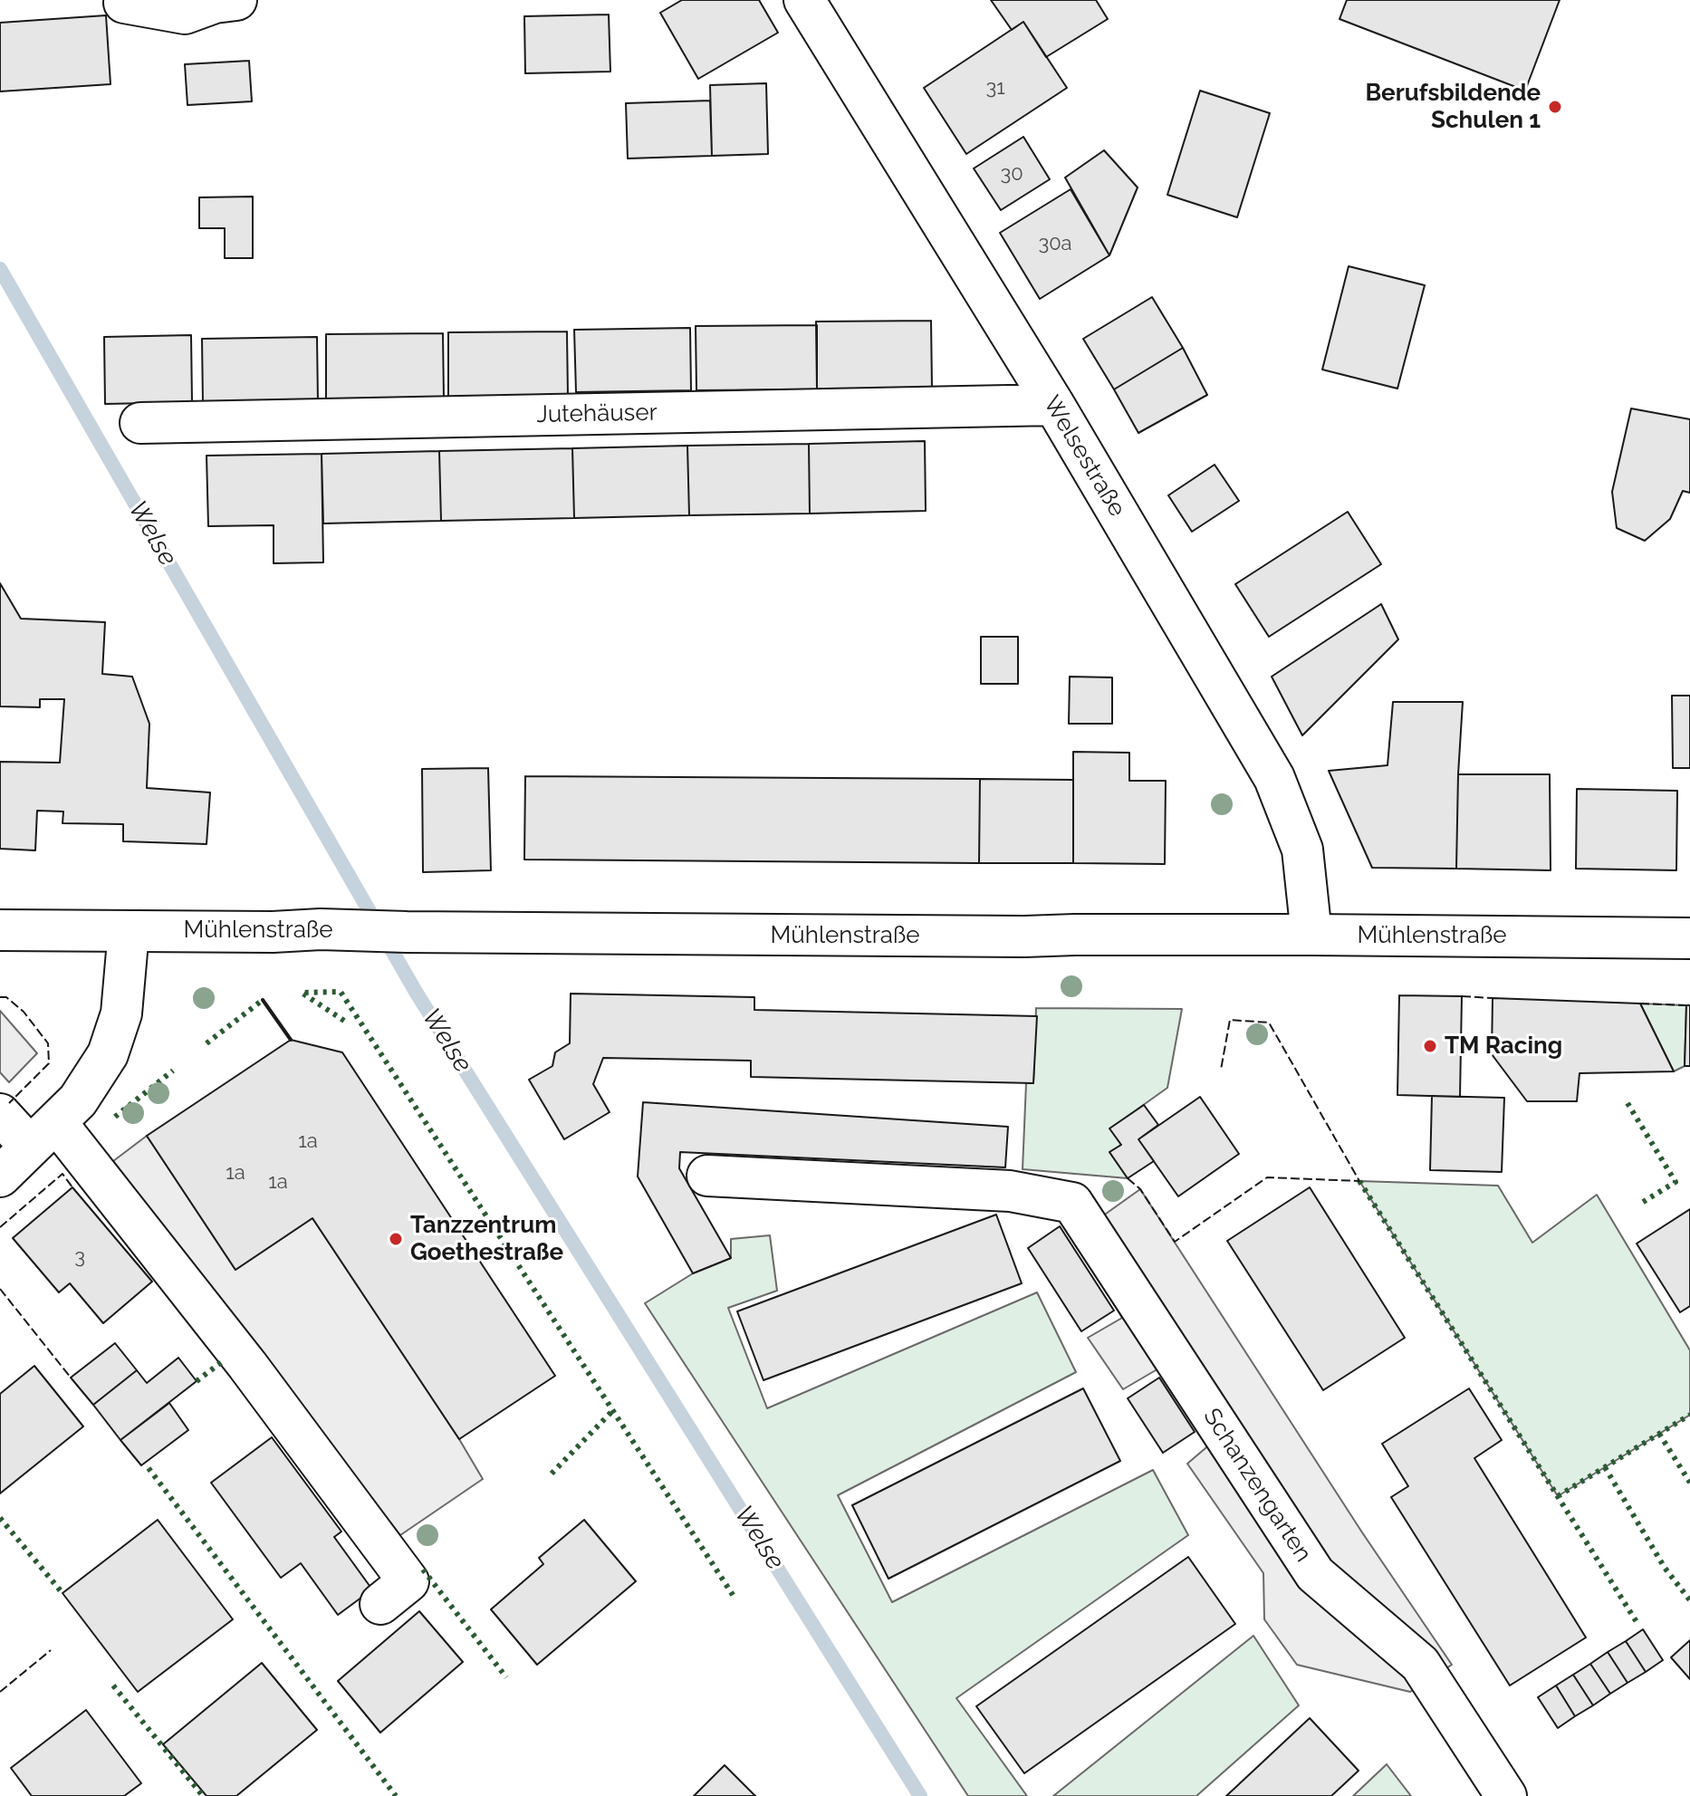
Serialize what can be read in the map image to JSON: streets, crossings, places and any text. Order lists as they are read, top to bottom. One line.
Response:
{"streets":{"street":["Jutehäuser","Welsestraße","Mühlenstraße","Schanzengarten"]},"crossings":[["Jutehäuser","Welsestraße"],["Welsestraße","Mühlenstraße"]],"water":["Welse"],"places":["Berufsbildende Schulen 1","TM Racing","Tanzzentrum Goethestraße"],"house_numbers":["31","30","30a","1a","1a","1a","3"]}
